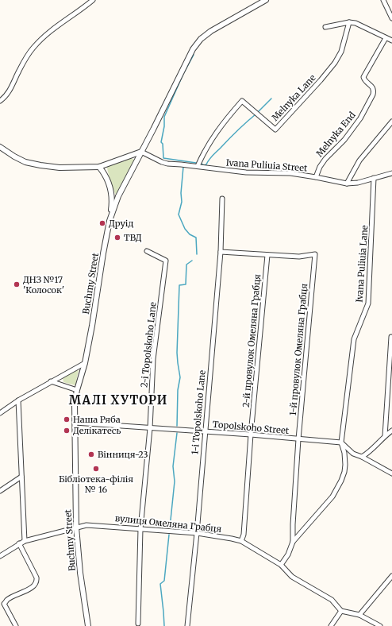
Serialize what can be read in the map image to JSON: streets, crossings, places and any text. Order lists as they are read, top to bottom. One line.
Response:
{"streets":{"street":["Melnyka Lane","Melnyka End","Ivana Puliuia Street","Ivana Puliuia Lane","Buchmy Street","2-й провулок Омеляна Грабця","2-i Topolskoho Lane","1-й провулок Омеляна Грабця","1-i Topolskoho Lane","Topolskoho Street","вулиця Омеляна Грабця"]},"crossings":[["Melnyka Lane","Ivana Puliuia Street"],["Melnyka End","Ivana Puliuia Street"],["Ivana Puliuia Street","Ivana Puliuia Lane"],["Ivana Puliuia Street","Buchmy Street"],["Ivana Puliuia Lane","Topolskoho Street"],["Buchmy Street","Topolskoho Street"],["Buchmy Street","вулиця Омеляна Грабця"],["2-й провулок Омеляна Грабця","1-й провулок Омеляна Грабця"],["2-й провулок Омеляна Грабця","Topolskoho Street"],["2-й провулок Омеляна Грабця","вулиця Омеляна Грабця"],["2-i Topolskoho Lane","Topolskoho Street"],["2-i Topolskoho Lane","вулиця Омеляна Грабця"],["1-й провулок Омеляна Грабця","Topolskoho Street"],["1-i Topolskoho Lane","Topolskoho Street"],["1-i Topolskoho Lane","вулиця Омеляна Грабця"]],"districts":["МАЛІ ХУТОРИ"],"places":["Друід","ТВД","ДНЗ №17 'Колосок'","Наша Ряба","Делікатесь","Вінниця-23","Бібліотека-філія № 16"]}
